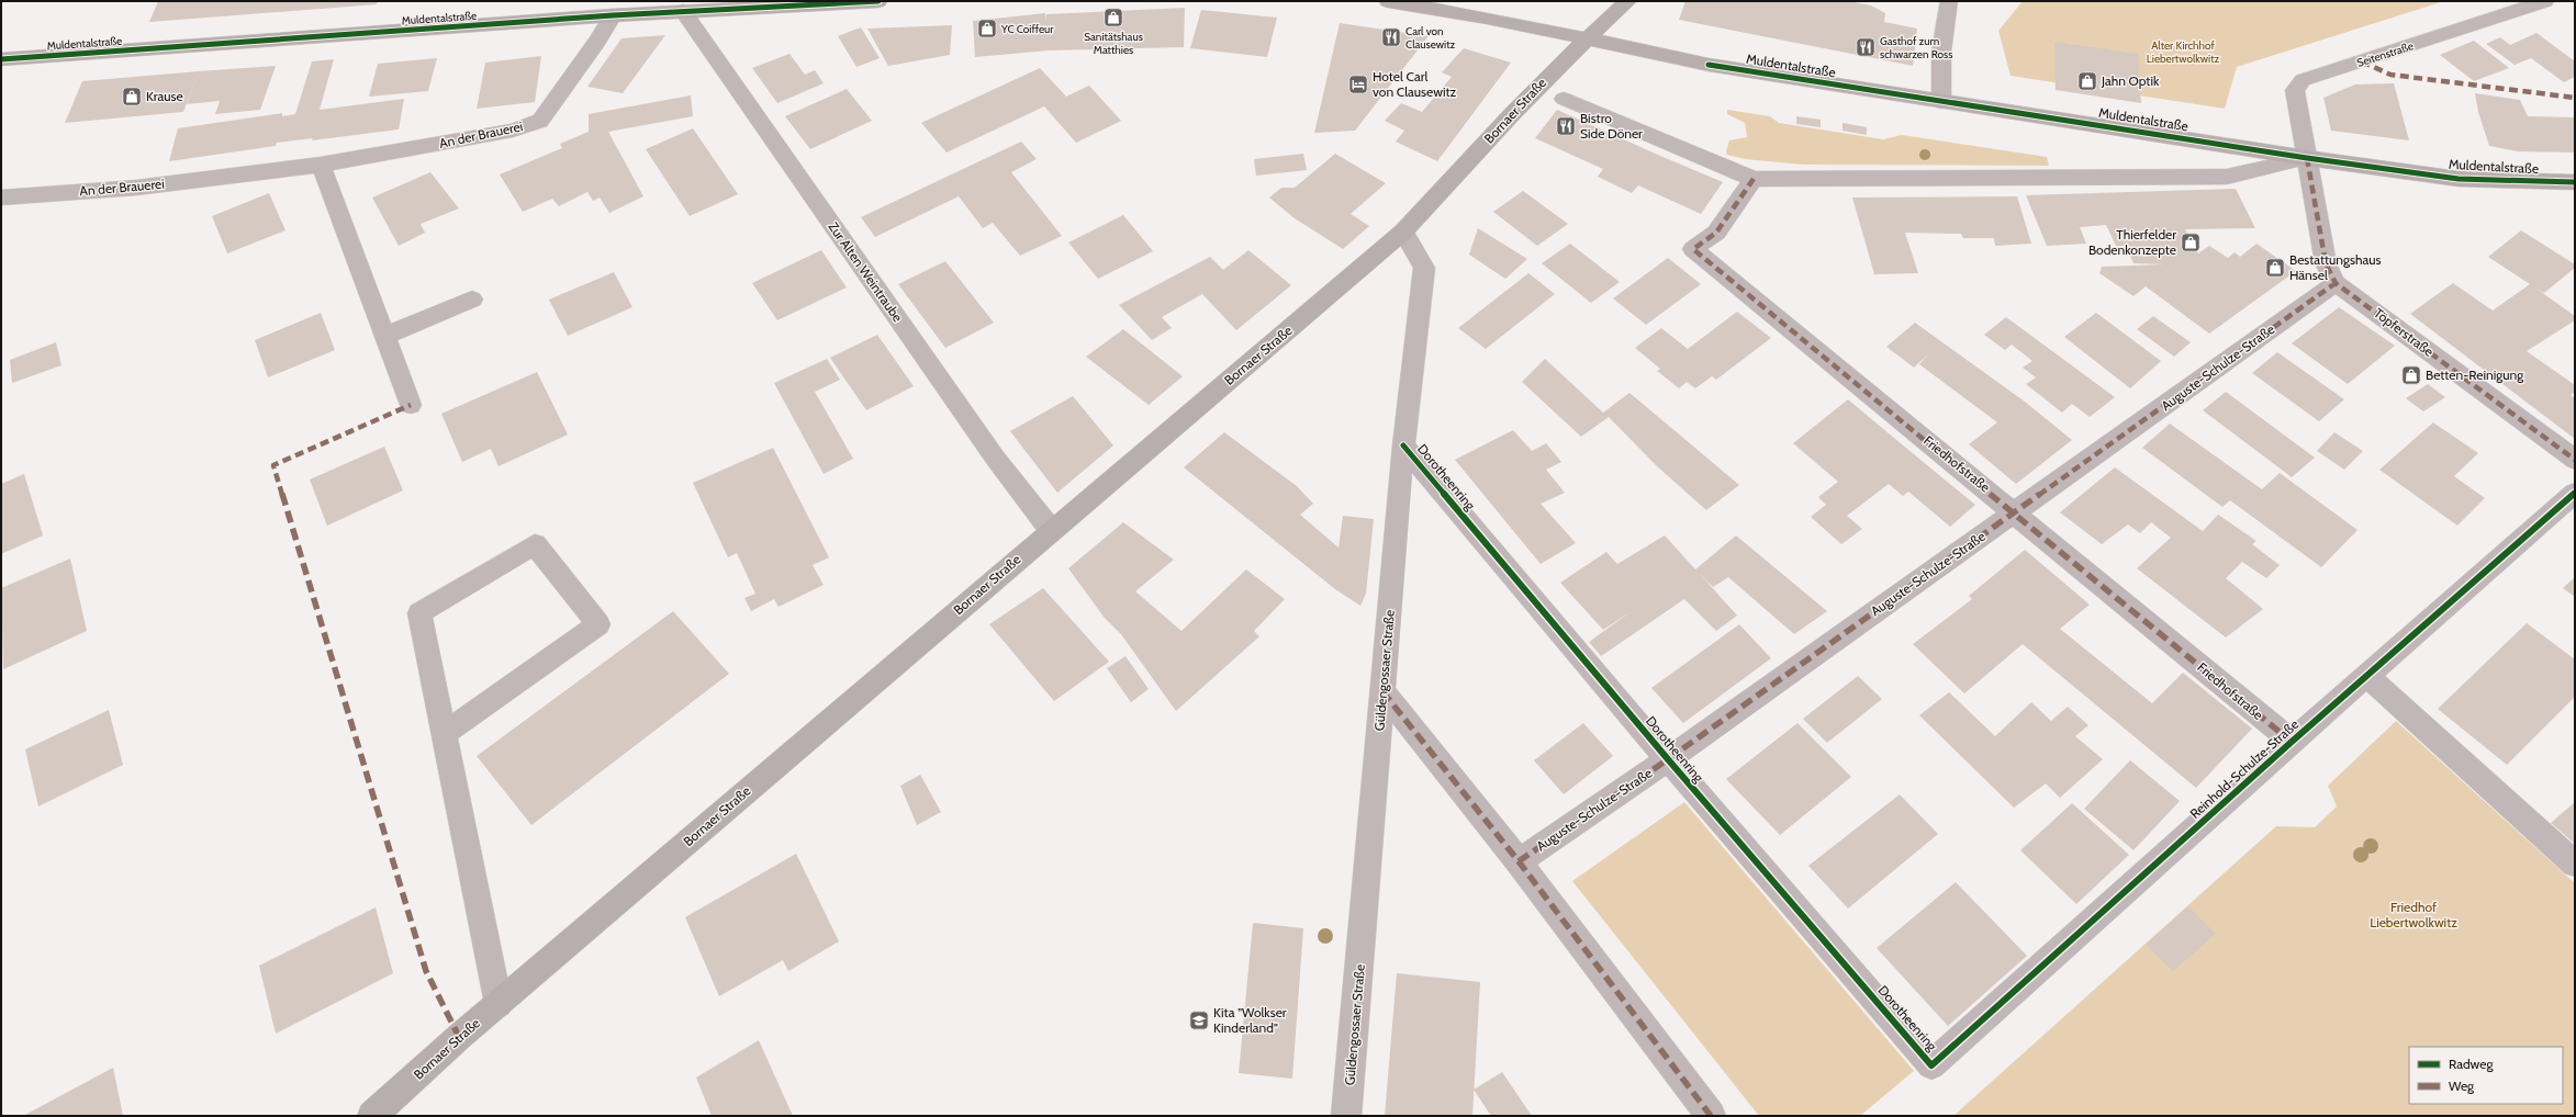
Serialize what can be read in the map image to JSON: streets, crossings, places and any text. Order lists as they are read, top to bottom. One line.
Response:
{"streets":{"main road":["Muldentalstraße","Bornaer Straße"],"street":["Seitenstraße","An der Brauerei","Zur Alten Weintraube","Töpferstraße","Auguste-Schulze-Straße","Friedhofstraße","Dorotheenring","Güldengossaer Straße","Reinhold-Schulze-Straße"]},"crossings":[["Muldentalstraße","Seitenstraße"],["Muldentalstraße","Bornaer Straße"],["Muldentalstraße","An der Brauerei"],["Muldentalstraße","Zur Alten Weintraube"],["Muldentalstraße","Töpferstraße"],["Seitenstraße","Töpferstraße"],["Bornaer Straße","Zur Alten Weintraube"],["Bornaer Straße","Güldengossaer Straße"],["Töpferstraße","Auguste-Schulze-Straße"],["Auguste-Schulze-Straße","Friedhofstraße"],["Auguste-Schulze-Straße","Dorotheenring"],["Friedhofstraße","Reinhold-Schulze-Straße"],["Dorotheenring","Güldengossaer Straße"],["Dorotheenring","Reinhold-Schulze-Straße"]],"parks":["Alter Kirchhof Liebertwolkwitz","Friedhof Liebertwolkwitz"],"places":{"shop":["Sanitätshaus Matthies","YC Coiffeur","Jahn Optik","Krause","Thierfelder Bodenkonzepte","Bestattungshaus Hänsel","Betten-Reinigung"],"restaurant":["Carl von Clausewitz","Gasthof zum schwarzen Ross","Bistro Side Döner"],"hotel":["Hotel Carl von Clausewitz"],"school or university":["Kita \"Wolkser Kinderland\""]},"legend":["Radweg","Weg"]}
